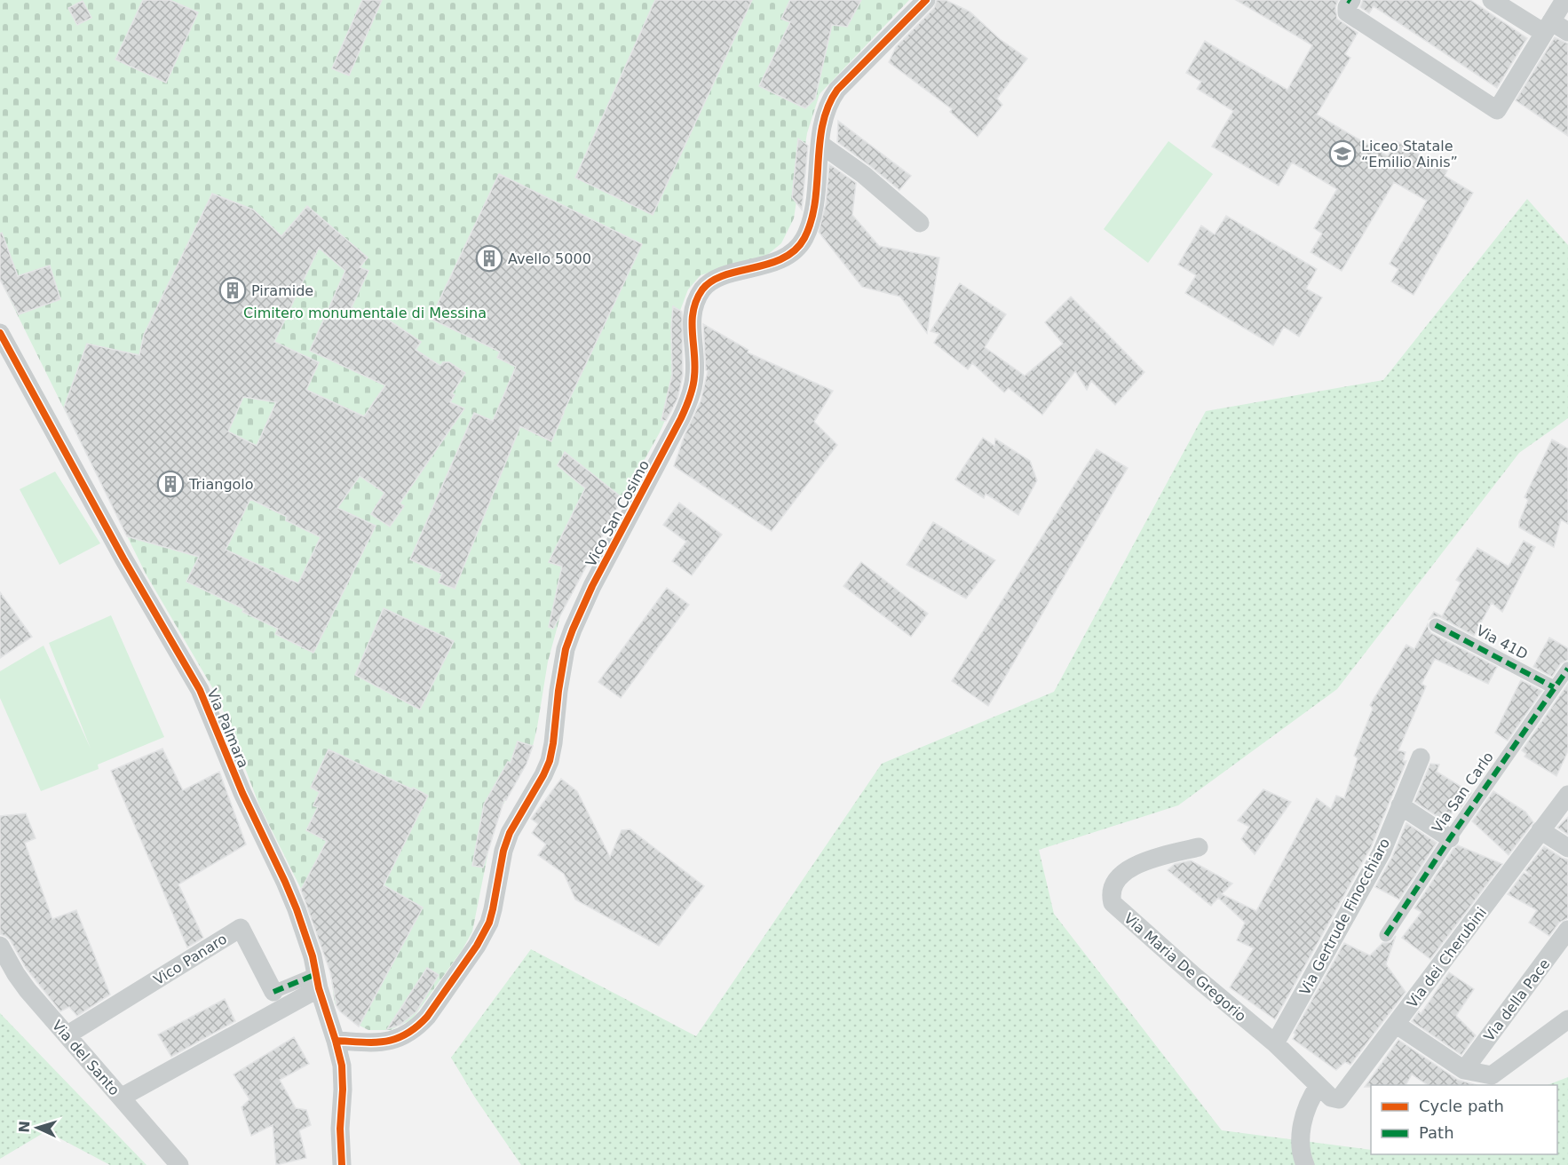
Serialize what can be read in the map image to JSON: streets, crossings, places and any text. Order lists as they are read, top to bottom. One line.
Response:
{"streets":{"street":["Vico San Cosimo","Via 41D","Via Palmara","Via San Carlo","Via Gertrude Finocchiaro","Via dei Cherubini","Vico Panaro","Via Maria De Gregorio","Via della Pace","Via del Santo"]},"crossings":[["Vico San Cosimo","Via Palmara"],["Via 41D","Via San Carlo"],["Via Palmara","Vico Panaro"],["Via Gertrude Finocchiaro","Via Maria De Gregorio"],["Via dei Cherubini","Via Maria De Gregorio"],["Vico Panaro","Via del Santo"]],"parks":["Cimitero monumentale di Messina"],"places":{"school or university":["Liceo Statale “Emilio Ainis”"],"building":["Avello 5000","Piramide","Triangolo"]},"legend":["Cycle path","Path"],"north":"left"}
